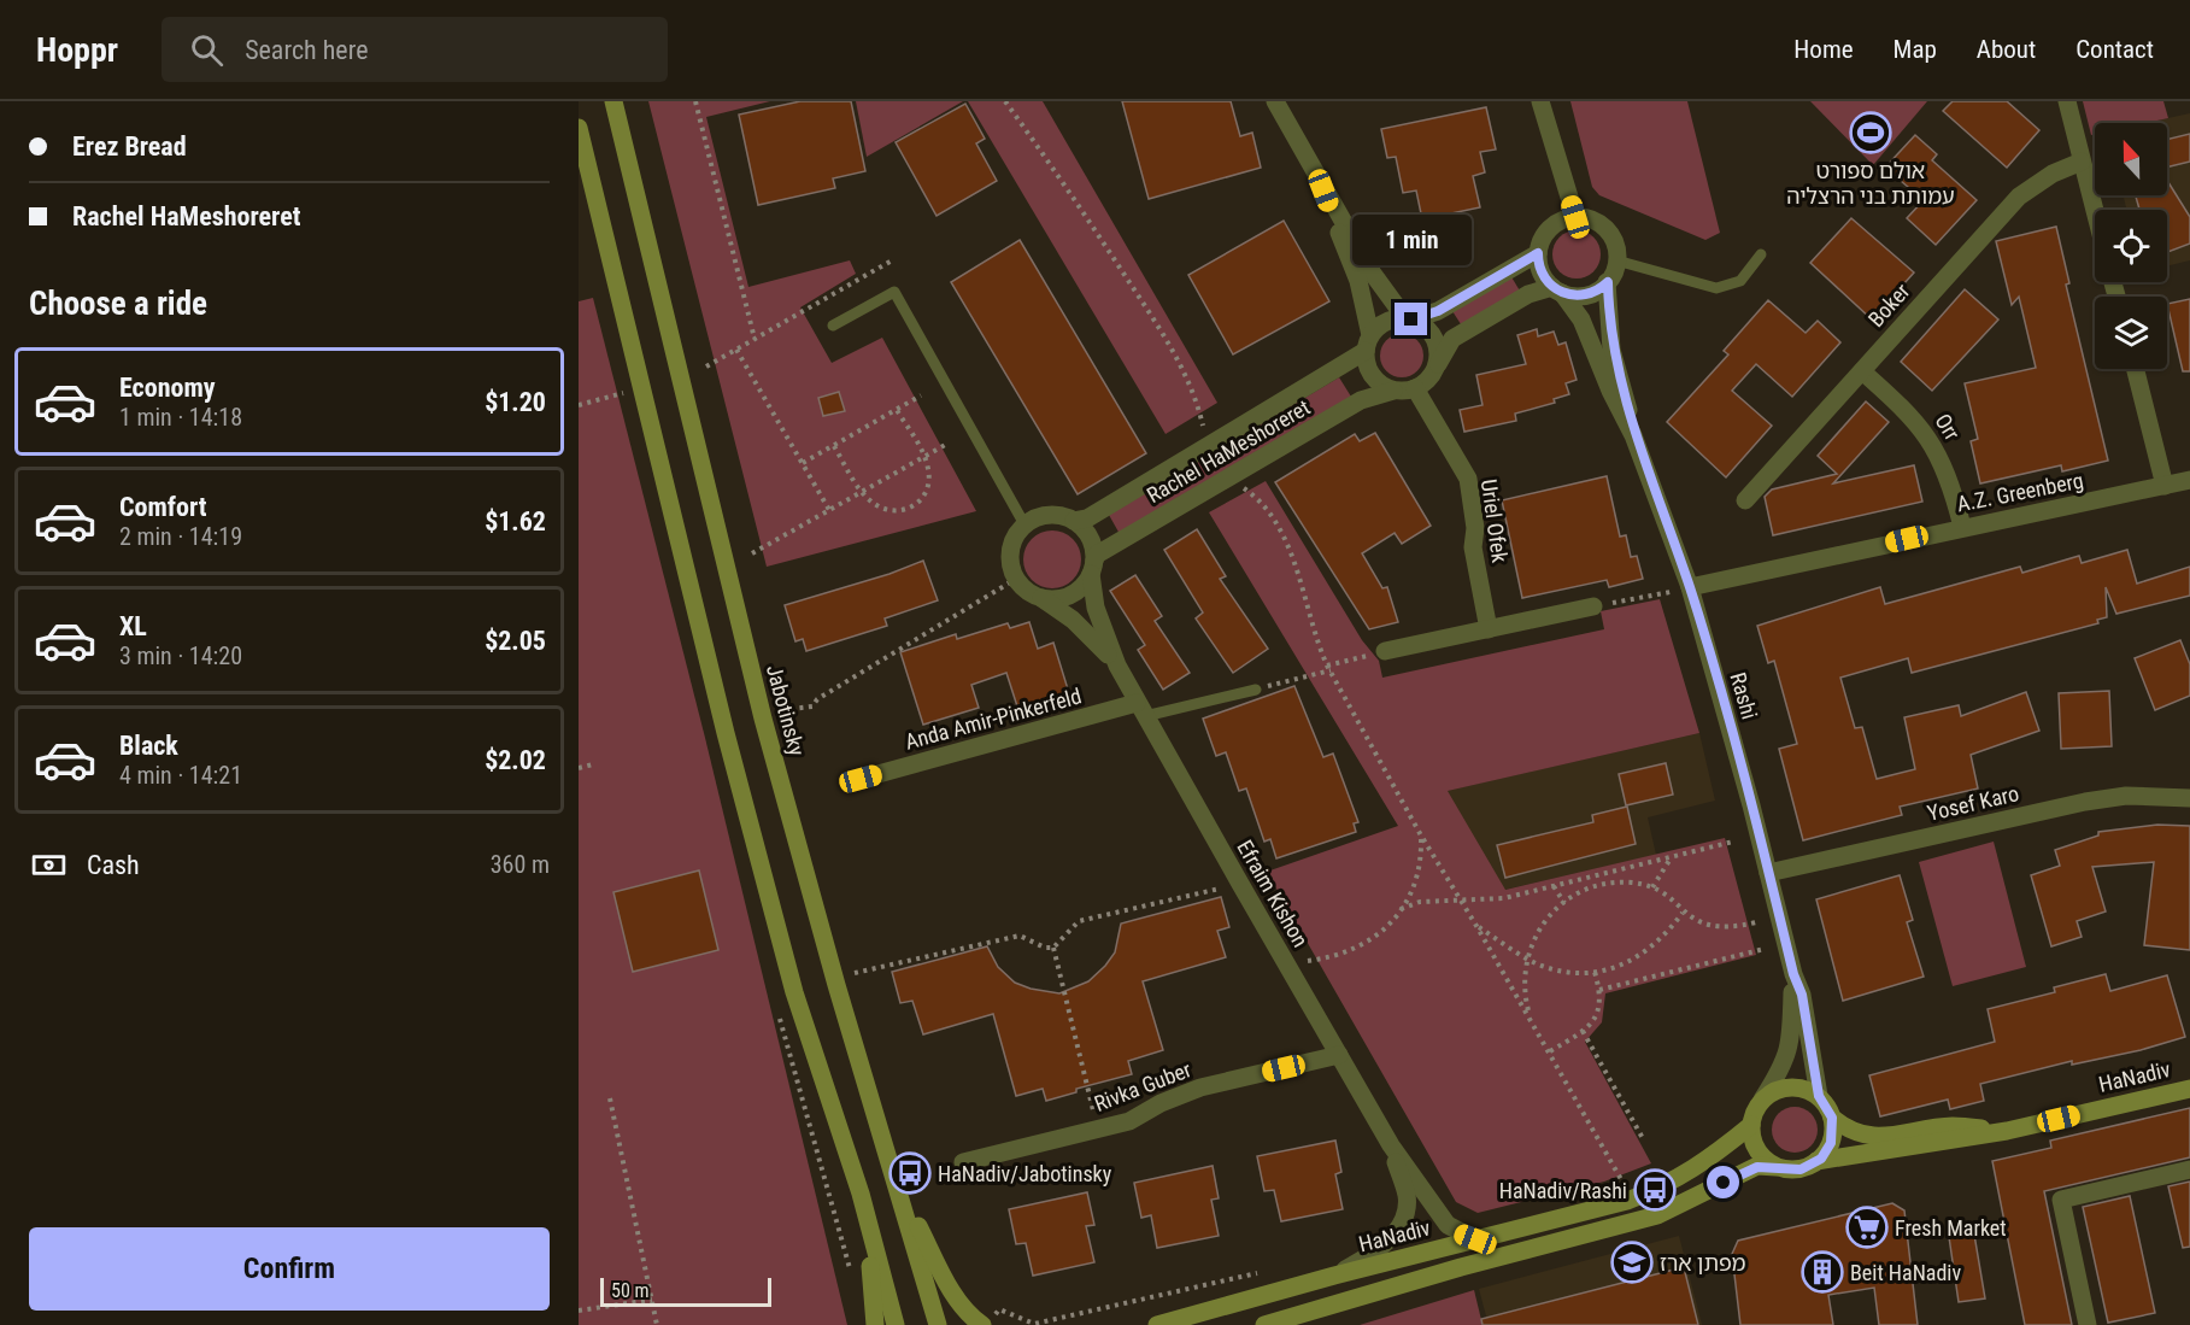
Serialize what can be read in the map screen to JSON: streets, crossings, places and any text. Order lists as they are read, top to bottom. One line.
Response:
{"streets":{"main road":["Jabotinsky","HaNadiv"],"street":["Boker","Orr","Rachel HaMeshoreret","A.Z. Greenberg","Uriel Ofek","Rashi","Anda Amir-Pinkerfeld","Yosef Karo","Efraim Kishon","Rivka Guber"]},"crossings":[["Boker","Orr"],["Orr","A.Z. Greenberg"],["Rachel HaMeshoreret","Uriel Ofek"],["Rachel HaMeshoreret","Efraim Kishon"],["A.Z. Greenberg","Rashi"],["Rashi","Yosef Karo"],["Rashi","HaNadiv"],["Anda Amir-Pinkerfeld","Efraim Kishon"],["Efraim Kishon","HaNadiv"],["Efraim Kishon","Rivka Guber"]],"places":{"sports":["אולם ספורט עמותת בני הרצליה"],"bus stop":["HaNadiv/Jabotinsky","HaNadiv/Rashi"],"supermarket":["Fresh Market"],"school or university":["מפתן ארז"],"building":["Beit HaNadiv"]},"scale_bar":"50 m","north":"top","page":{"header":"Hoppr","search":"Search here","nav":["Home","Map","About","Contact"],"banner":["Erez Bread","Rachel HaMeshoreret"],"bubble":"1 min","heading":"Choose a ride","list":[{"name":"Economy","note":"1 min · 14:18","value":"$1.20"},{"name":"Comfort","note":"2 min · 14:19","value":"$1.62"},{"name":"XL","note":"3 min · 14:20","value":"$2.05"},{"name":"Black","note":"4 min · 14:21","value":"$2.02"}],"pay":["Cash","360 m"],"buttons":"Confirm","scale":"50 m"}}
